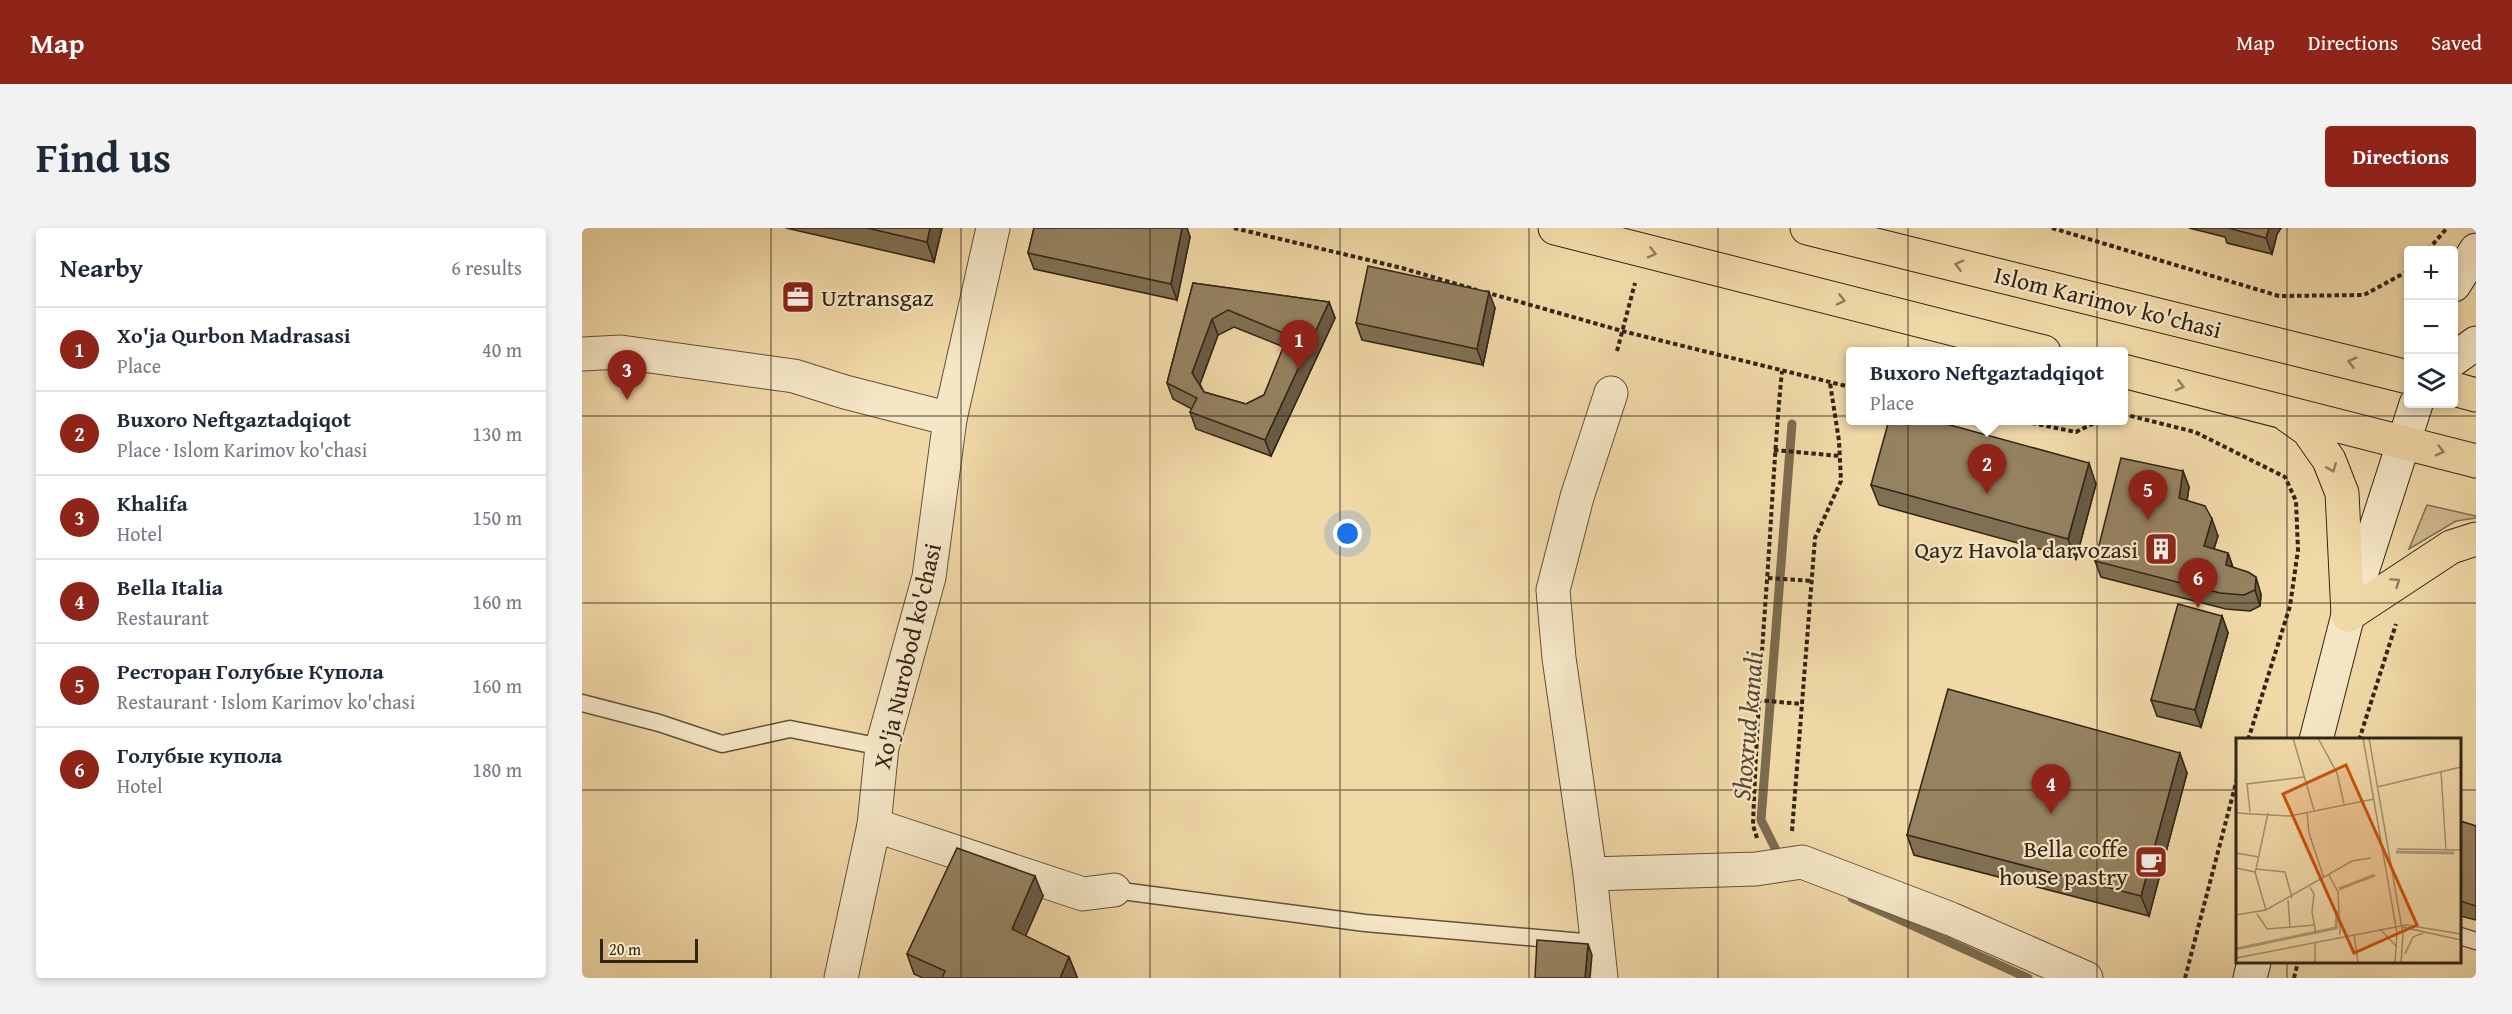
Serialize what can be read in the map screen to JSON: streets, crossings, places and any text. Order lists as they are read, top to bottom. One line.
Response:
{"streets":{"main road":["Islom Karimov ko'chasi"],"street":["Xo'ja Nurobod ko'chasi"]},"water":["Shoxrud kanali"],"places":{"office":["Uztransgaz"],"building":["Qayz Havola darvozasi"],"cafe":["Bella coffe house pastry"]},"scale_bar":"20 m","page":{"header":"Map","nav":["Map","Directions","Saved"],"title":"Find us","buttons":"Directions","heading":["Nearby","6 results"],"map_buttons":["+","−"],"list":[{"mark":"1","name":"Xo'ja Qurbon Madrasasi","note":"Place","value":"40 m"},{"mark":"2","name":"Buxoro Neftgaztadqiqot","note":"Place · Islom Karimov ko'chasi","value":"130 m"},{"mark":"3","name":"Khalifa","note":"Hotel","value":"150 m"},{"mark":"4","name":"Bella Italia","note":"Restaurant","value":"160 m"},{"mark":"5","name":"Ресторан Голубые Купола","note":"Restaurant · Islom Karimov ko'chasi","value":"160 m"},{"mark":"6","name":"Голубые купола","note":"Hotel","value":"180 m"}],"pins":["1","3","2","5","6","4"],"popup":["Buxoro Neftgaztadqiqot","Place"],"scale":"20 m"}}
